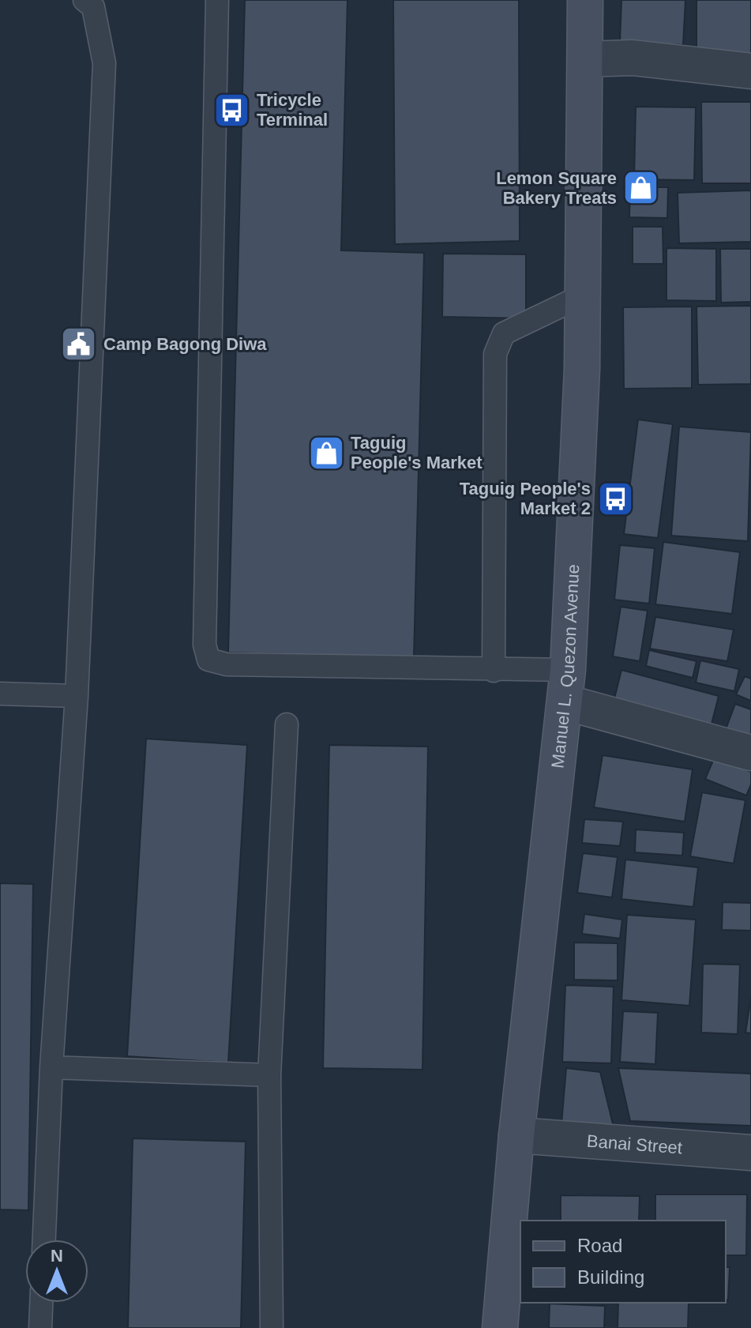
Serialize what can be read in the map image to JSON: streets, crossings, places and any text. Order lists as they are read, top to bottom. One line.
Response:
{"streets":{"main road":["Manuel L. Quezon Avenue"],"street":["Banai Street"]},"crossings":[["Manuel L. Quezon Avenue","Banai Street"]],"places":{"bus stop":["Tricycle Terminal","Taguig People's Market 2"],"shop":["Lemon Square Bakery Treats","Taguig People's Market"],"public building":["Camp Bagong Diwa"]},"legend":["Road","Building"],"north":"top"}
